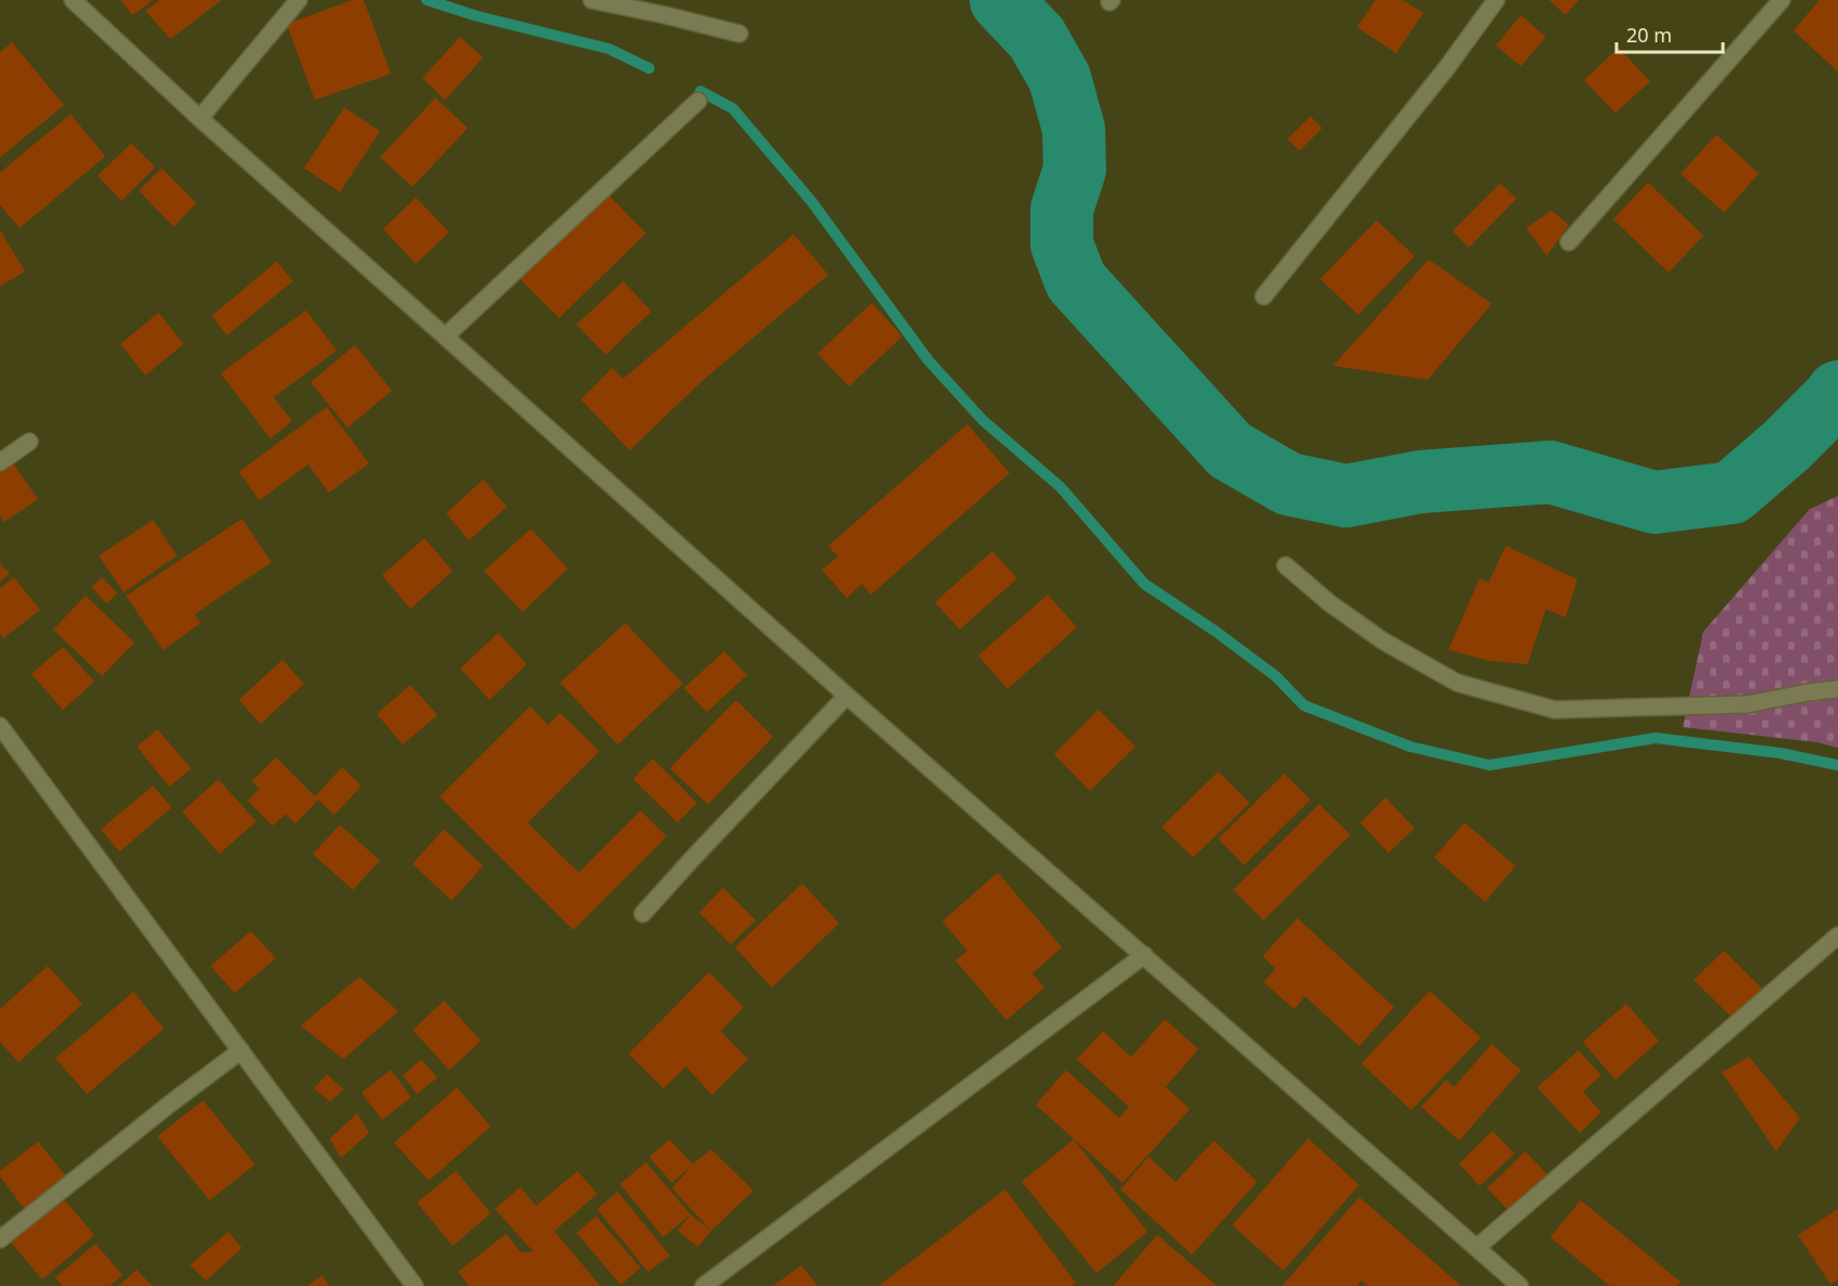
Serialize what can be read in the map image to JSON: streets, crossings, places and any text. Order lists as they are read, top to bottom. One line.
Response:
{"scale_bar":"20 m"}
